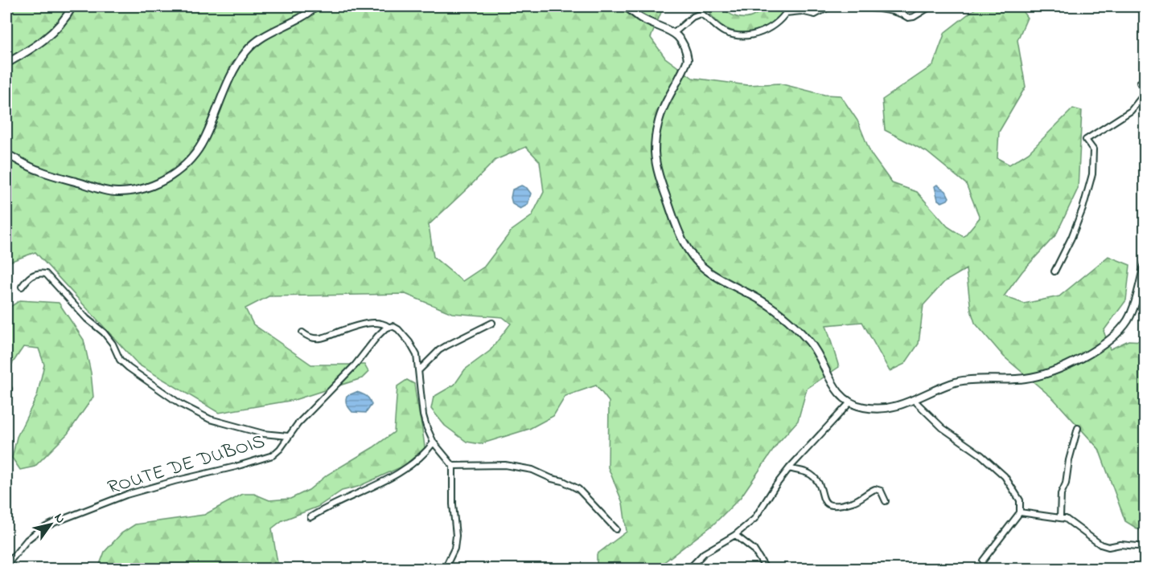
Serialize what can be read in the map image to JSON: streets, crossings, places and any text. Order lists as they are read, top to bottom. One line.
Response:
{"streets":{"street":["ROUTE DE DUBOIS"]},"north":"top right"}
